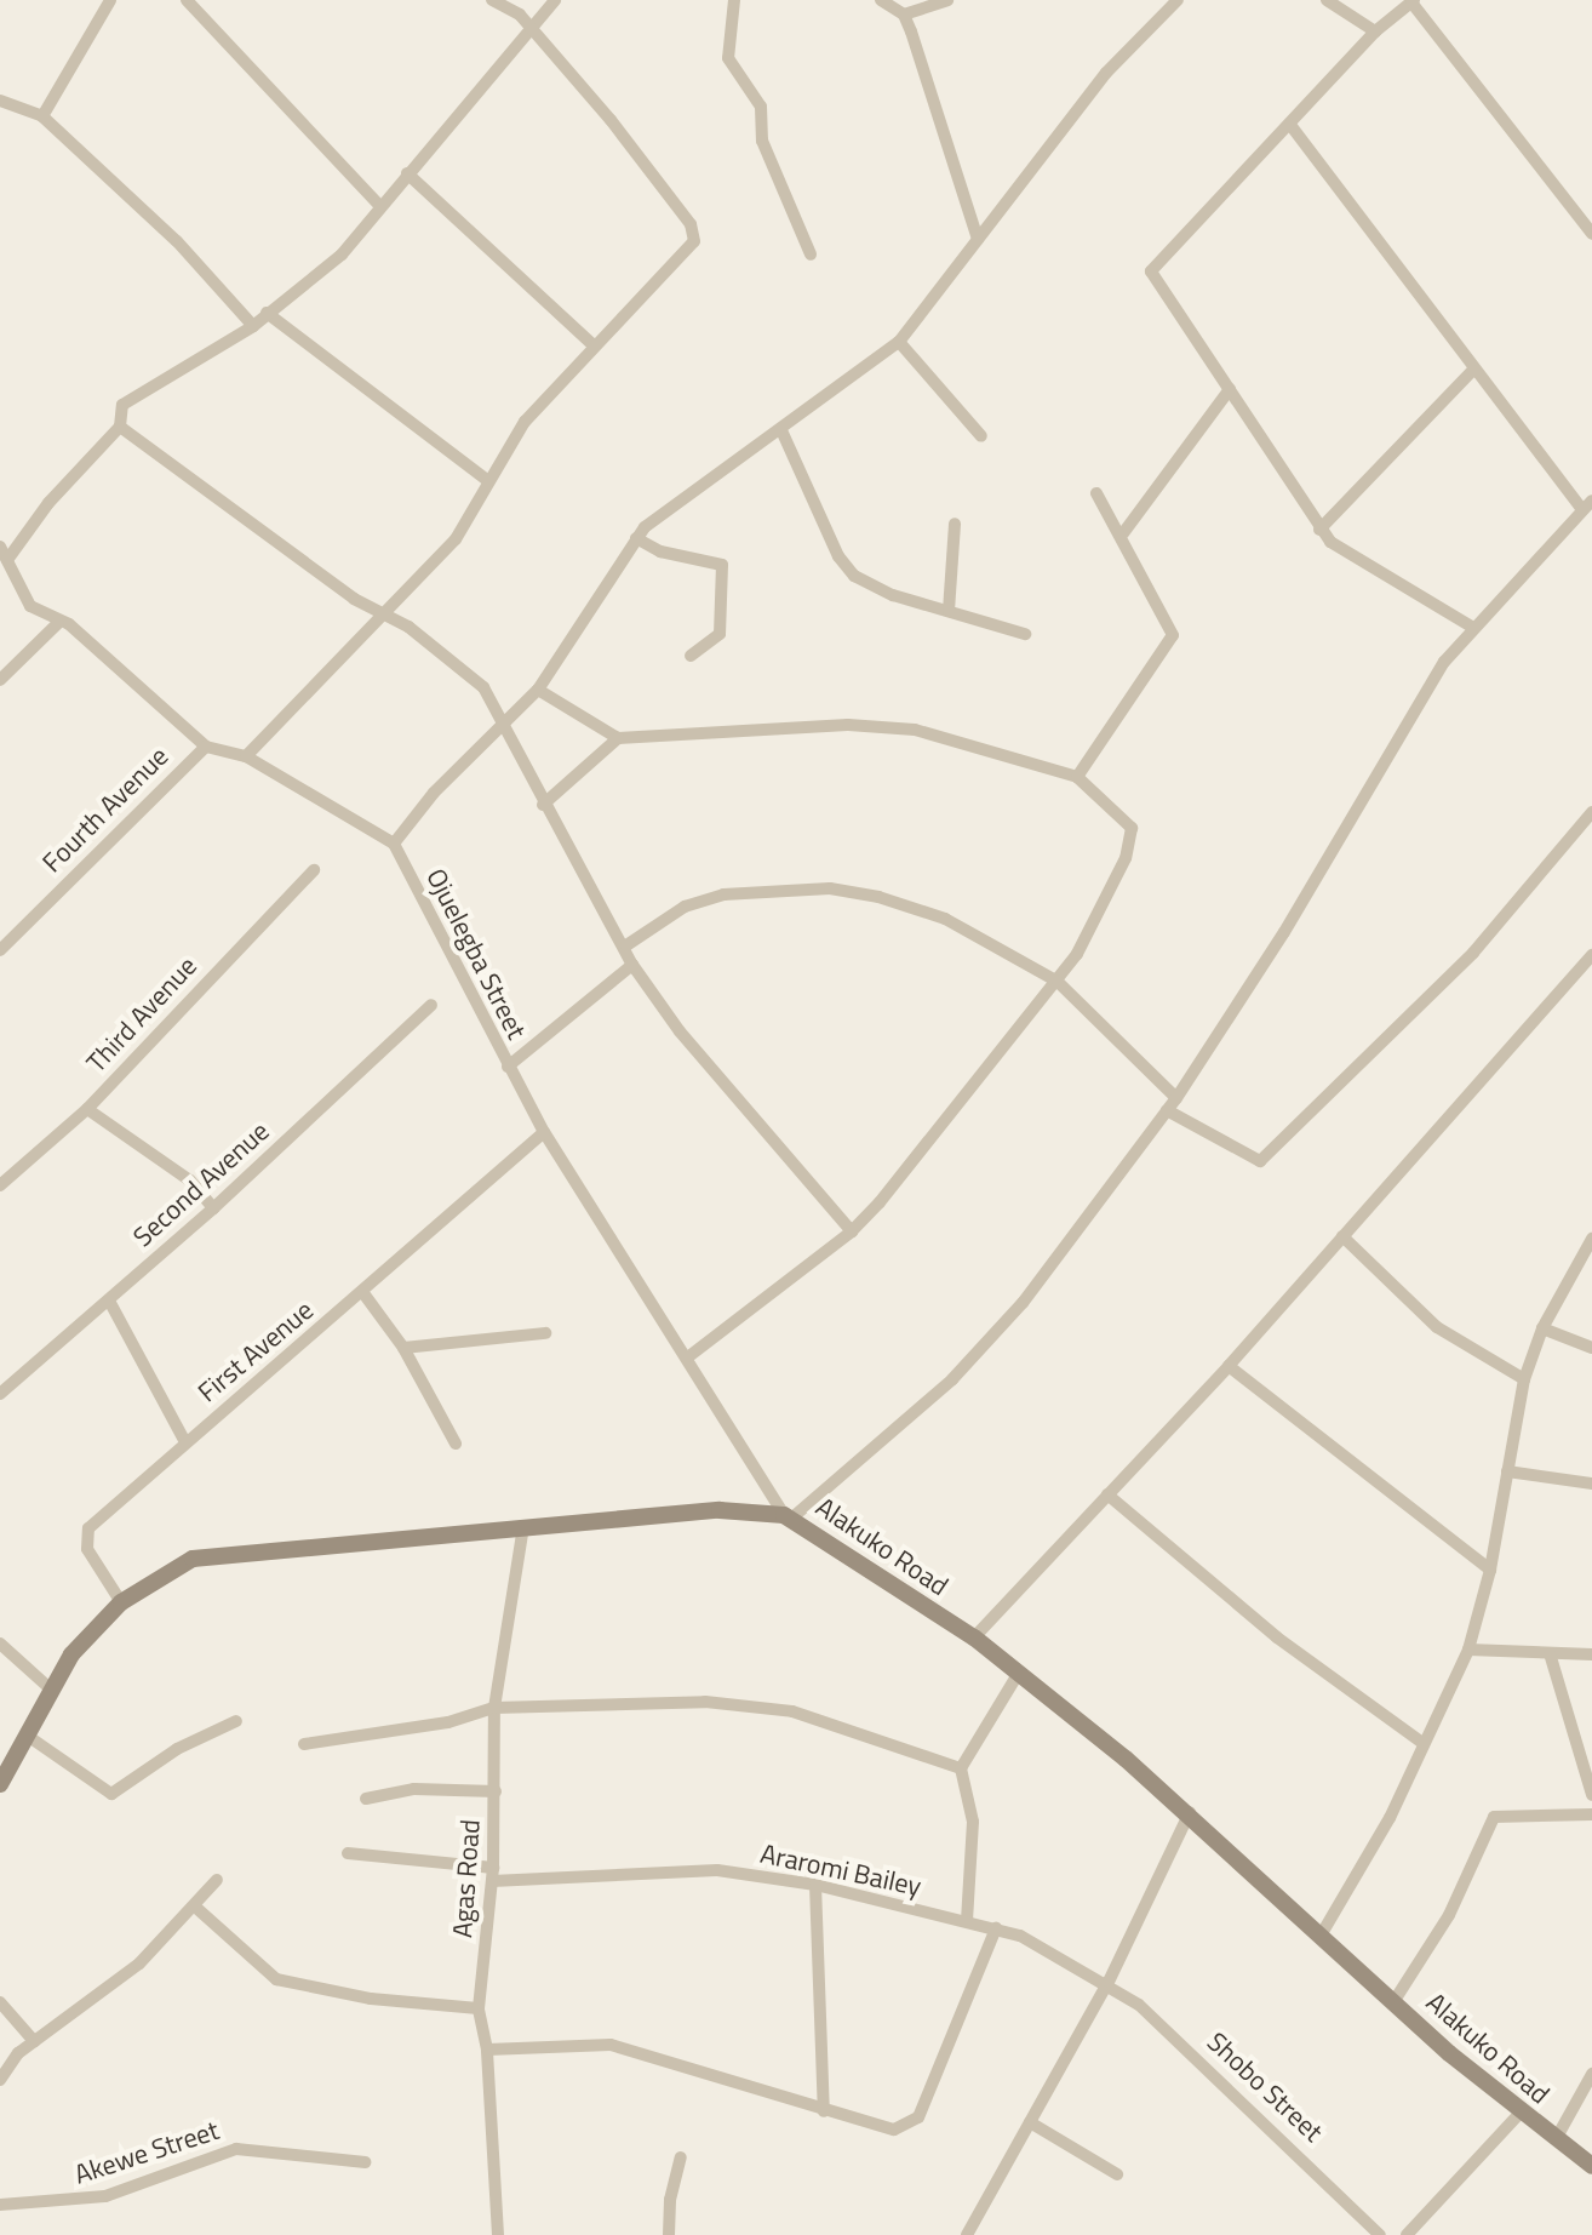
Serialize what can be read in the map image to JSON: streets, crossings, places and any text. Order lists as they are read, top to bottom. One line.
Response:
{"streets":{"main road":["Alakuko Road"],"street":["Fourth Avenue","Ojuelegba Street","Third Avenue","Second Avenue","First Avenue","Araromi Bailey","Agas Road","Shobo Street","Akewe Street"]},"crossings":[["Ojuelegba Street","First Avenue"],["Ojuelegba Street","Alakuko Road"],["First Avenue","Alakuko Road"],["Alakuko Road","Agas Road"],["Araromi Bailey","Agas Road"],["Araromi Bailey","Shobo Street"]]}
